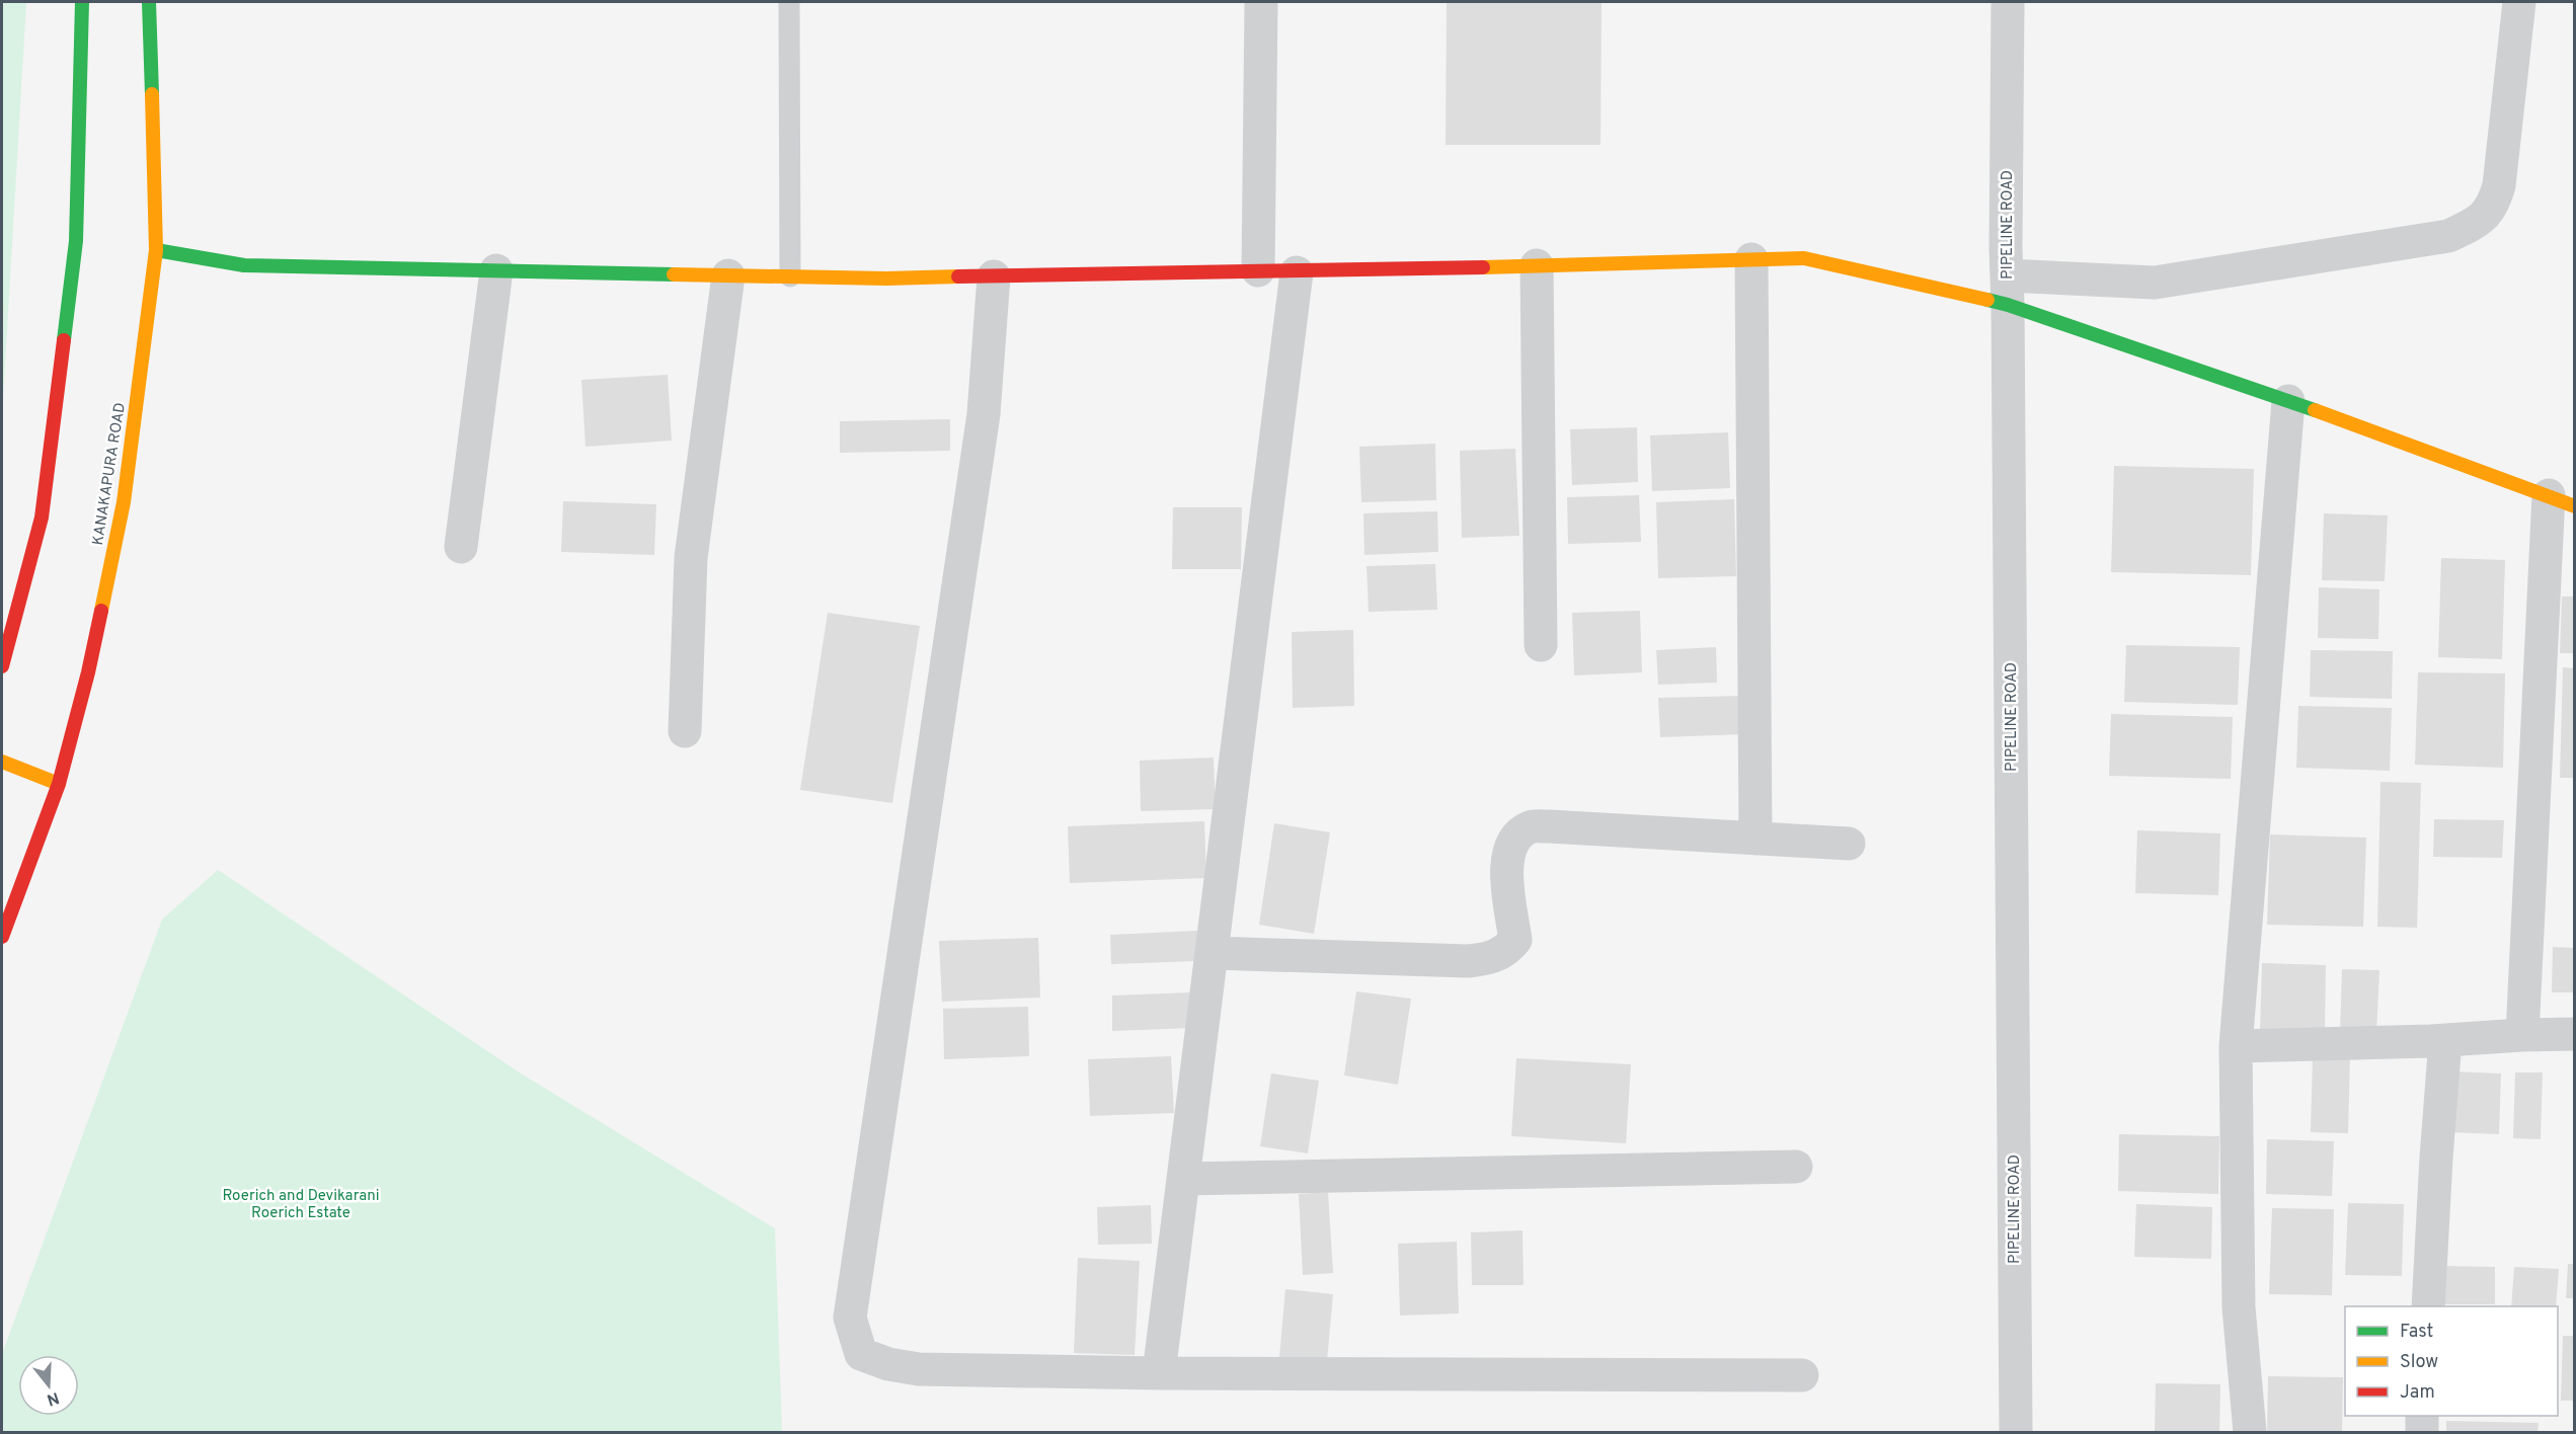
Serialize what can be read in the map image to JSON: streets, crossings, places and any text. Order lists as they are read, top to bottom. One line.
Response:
{"streets":{"main road":["KANAKAPURA ROAD"],"street":["PIPELINE ROAD"]},"parks":["Roerich and Devikarani Roerich Estate"],"legend":["Fast","Slow","Jam"],"north":"bottom"}
